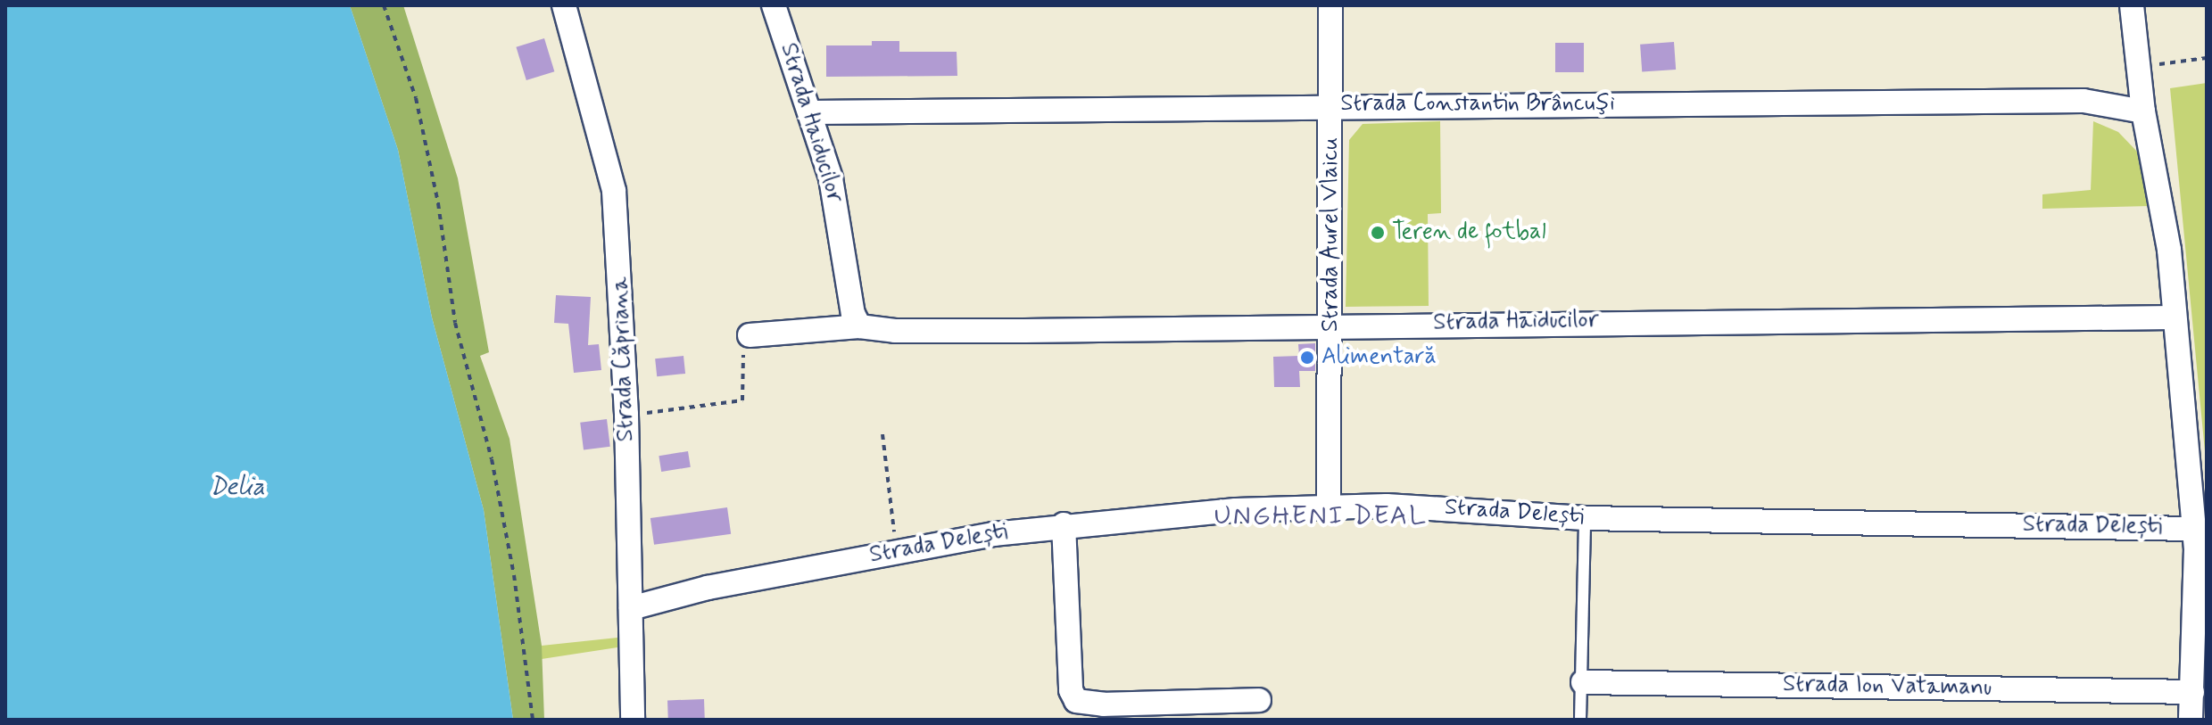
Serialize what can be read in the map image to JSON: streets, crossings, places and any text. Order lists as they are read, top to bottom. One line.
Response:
{"streets":{"street":["Strada Constantin Brâncuşi","Strada Haiducilor","Strada Aurel Vlaicu","Strada Căpriana","Strada Delești","Strada Ion Vatamanu"]},"crossings":[["Strada Constantin Brâncuşi","Strada Haiducilor"],["Strada Constantin Brâncuşi","Strada Aurel Vlaicu"],["Strada Haiducilor","Strada Aurel Vlaicu"],["Strada Aurel Vlaicu","Strada Delești"],["Strada Căpriana","Strada Delești"]],"districts":["UNGHENI DEAL"],"water":["Delia"],"places":["Teren de fotbal","Alimentară"]}
